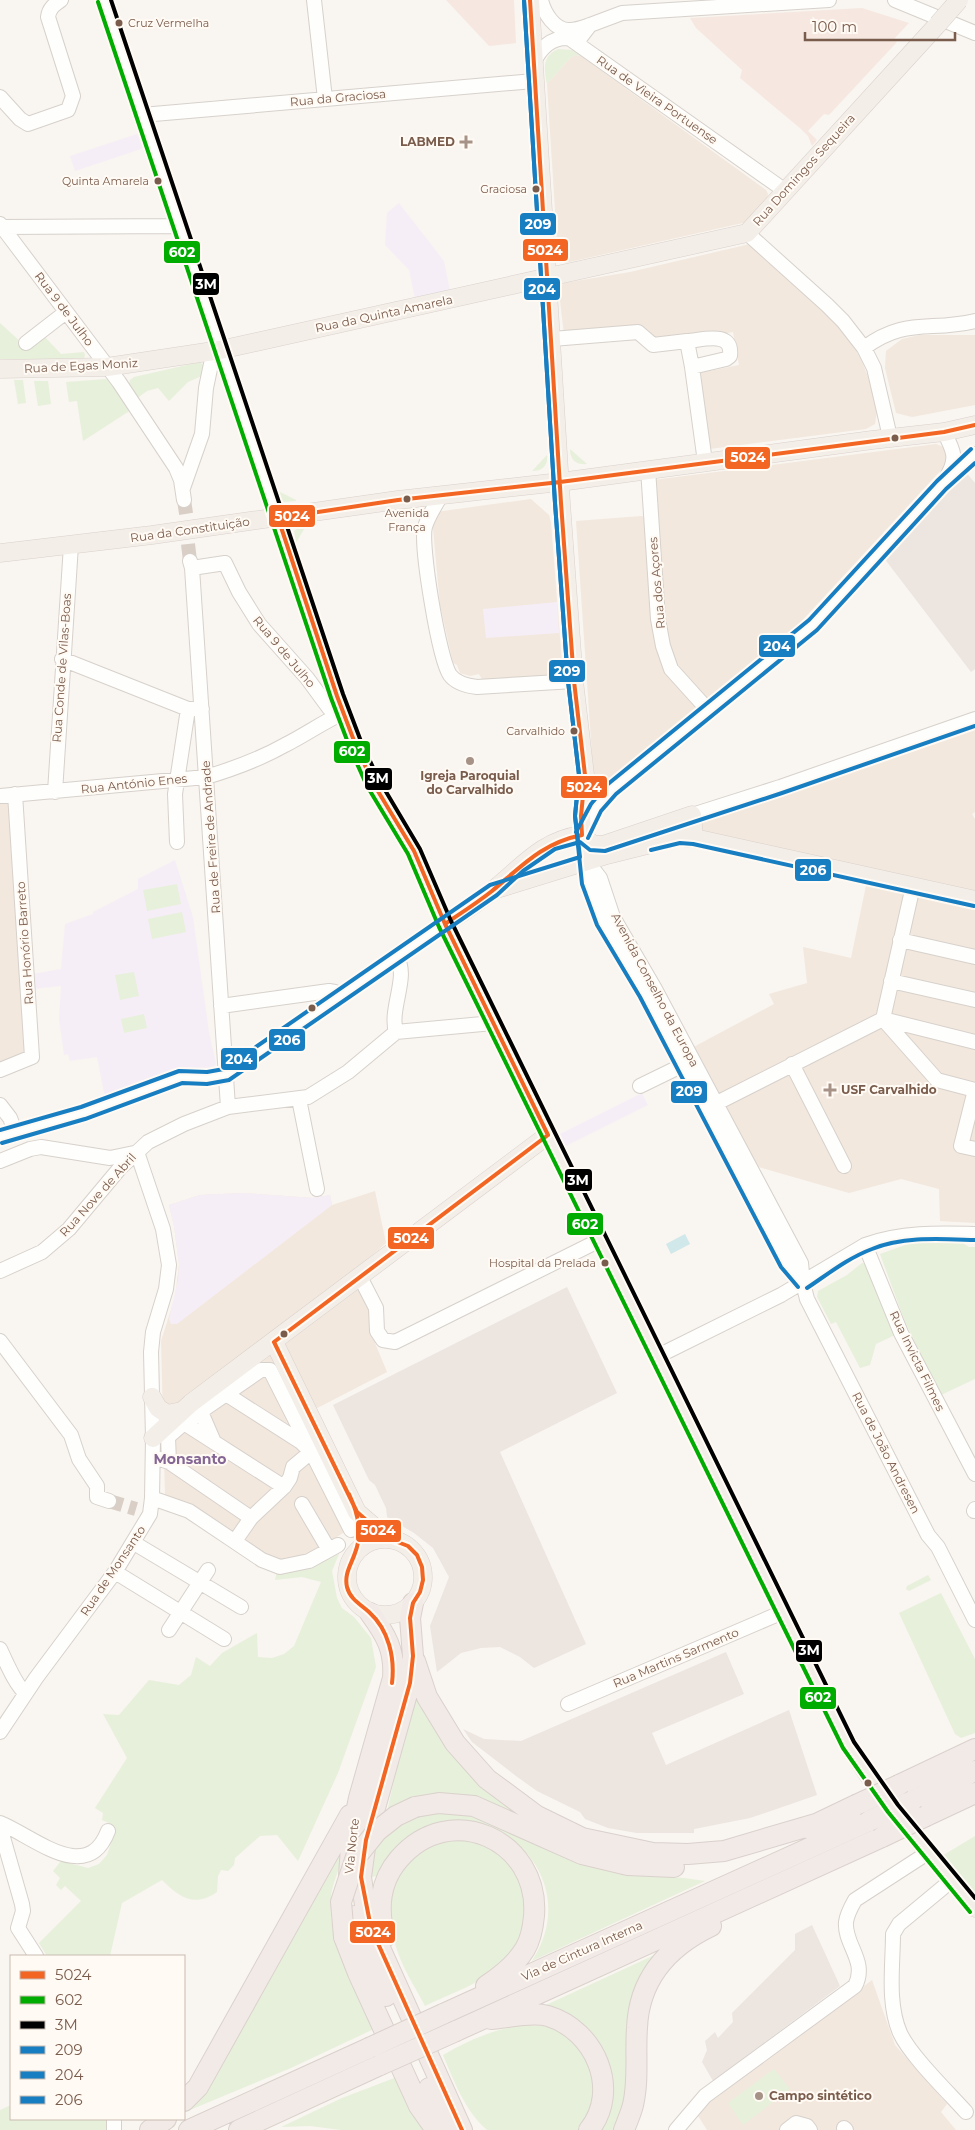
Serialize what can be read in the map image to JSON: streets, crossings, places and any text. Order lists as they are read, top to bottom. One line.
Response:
{"streets":{"highway":["Via Norte","Via de Cintura Interna"],"main road":["Rua Domingos Sequeira","Rua da Quinta Amarela","Rua de Egas Moniz","Rua da Constituição"],"street":["Rua da Graciosa","Rua de Vieira Portuense","Rua 9 de Julho","Rua dos Açores","Rua Conde de Vilas-Boas","Rua António Enes","Rua de Freire de Andrade","Rua Honório Barreto","Avenida Conselho da Europa","Rua Nove de Abril","Rua Invicta Filmes","Rua de João Andresen","Rua de Monsanto","Rua Martins Sarmento"]},"crossings":[["Rua de Vieira Portuense","Rua Domingos Sequeira"],["Rua Domingos Sequeira","Rua da Quinta Amarela"],["Rua 9 de Julho","Rua da Quinta Amarela"],["Rua 9 de Julho","Rua de Egas Moniz"],["Rua 9 de Julho","Rua António Enes"],["Rua 9 de Julho","Rua de Freire de Andrade"],["Rua da Quinta Amarela","Rua de Egas Moniz"],["Rua da Constituição","Rua dos Açores"],["Rua da Constituição","Rua Conde de Vilas-Boas"],["Rua Conde de Vilas-Boas","Rua António Enes"],["Rua António Enes","Rua de Freire de Andrade"],["Rua António Enes","Rua Honório Barreto"],["Rua de Freire de Andrade","Rua Nove de Abril"],["Avenida Conselho da Europa","Rua de João Andresen"],["Rua Nove de Abril","Rua de Monsanto"]],"districts":["Monsanto"],"places":{"other":["Cruz Vermelha","Quinta Amarela","Graciosa","Avenida França","Carvalhido","Igreja Paroquial do Carvalhido","Hospital da Prelada","Campo sintético"],"health":["LABMED","USF Carvalhido"]},"lines":["transit line 5024","transit line 3M","transit line 209","transit line 204","transit line 602","transit line 206"],"legend":["5024","602","3M","209","204","206"],"scale_bar":"100 m"}
